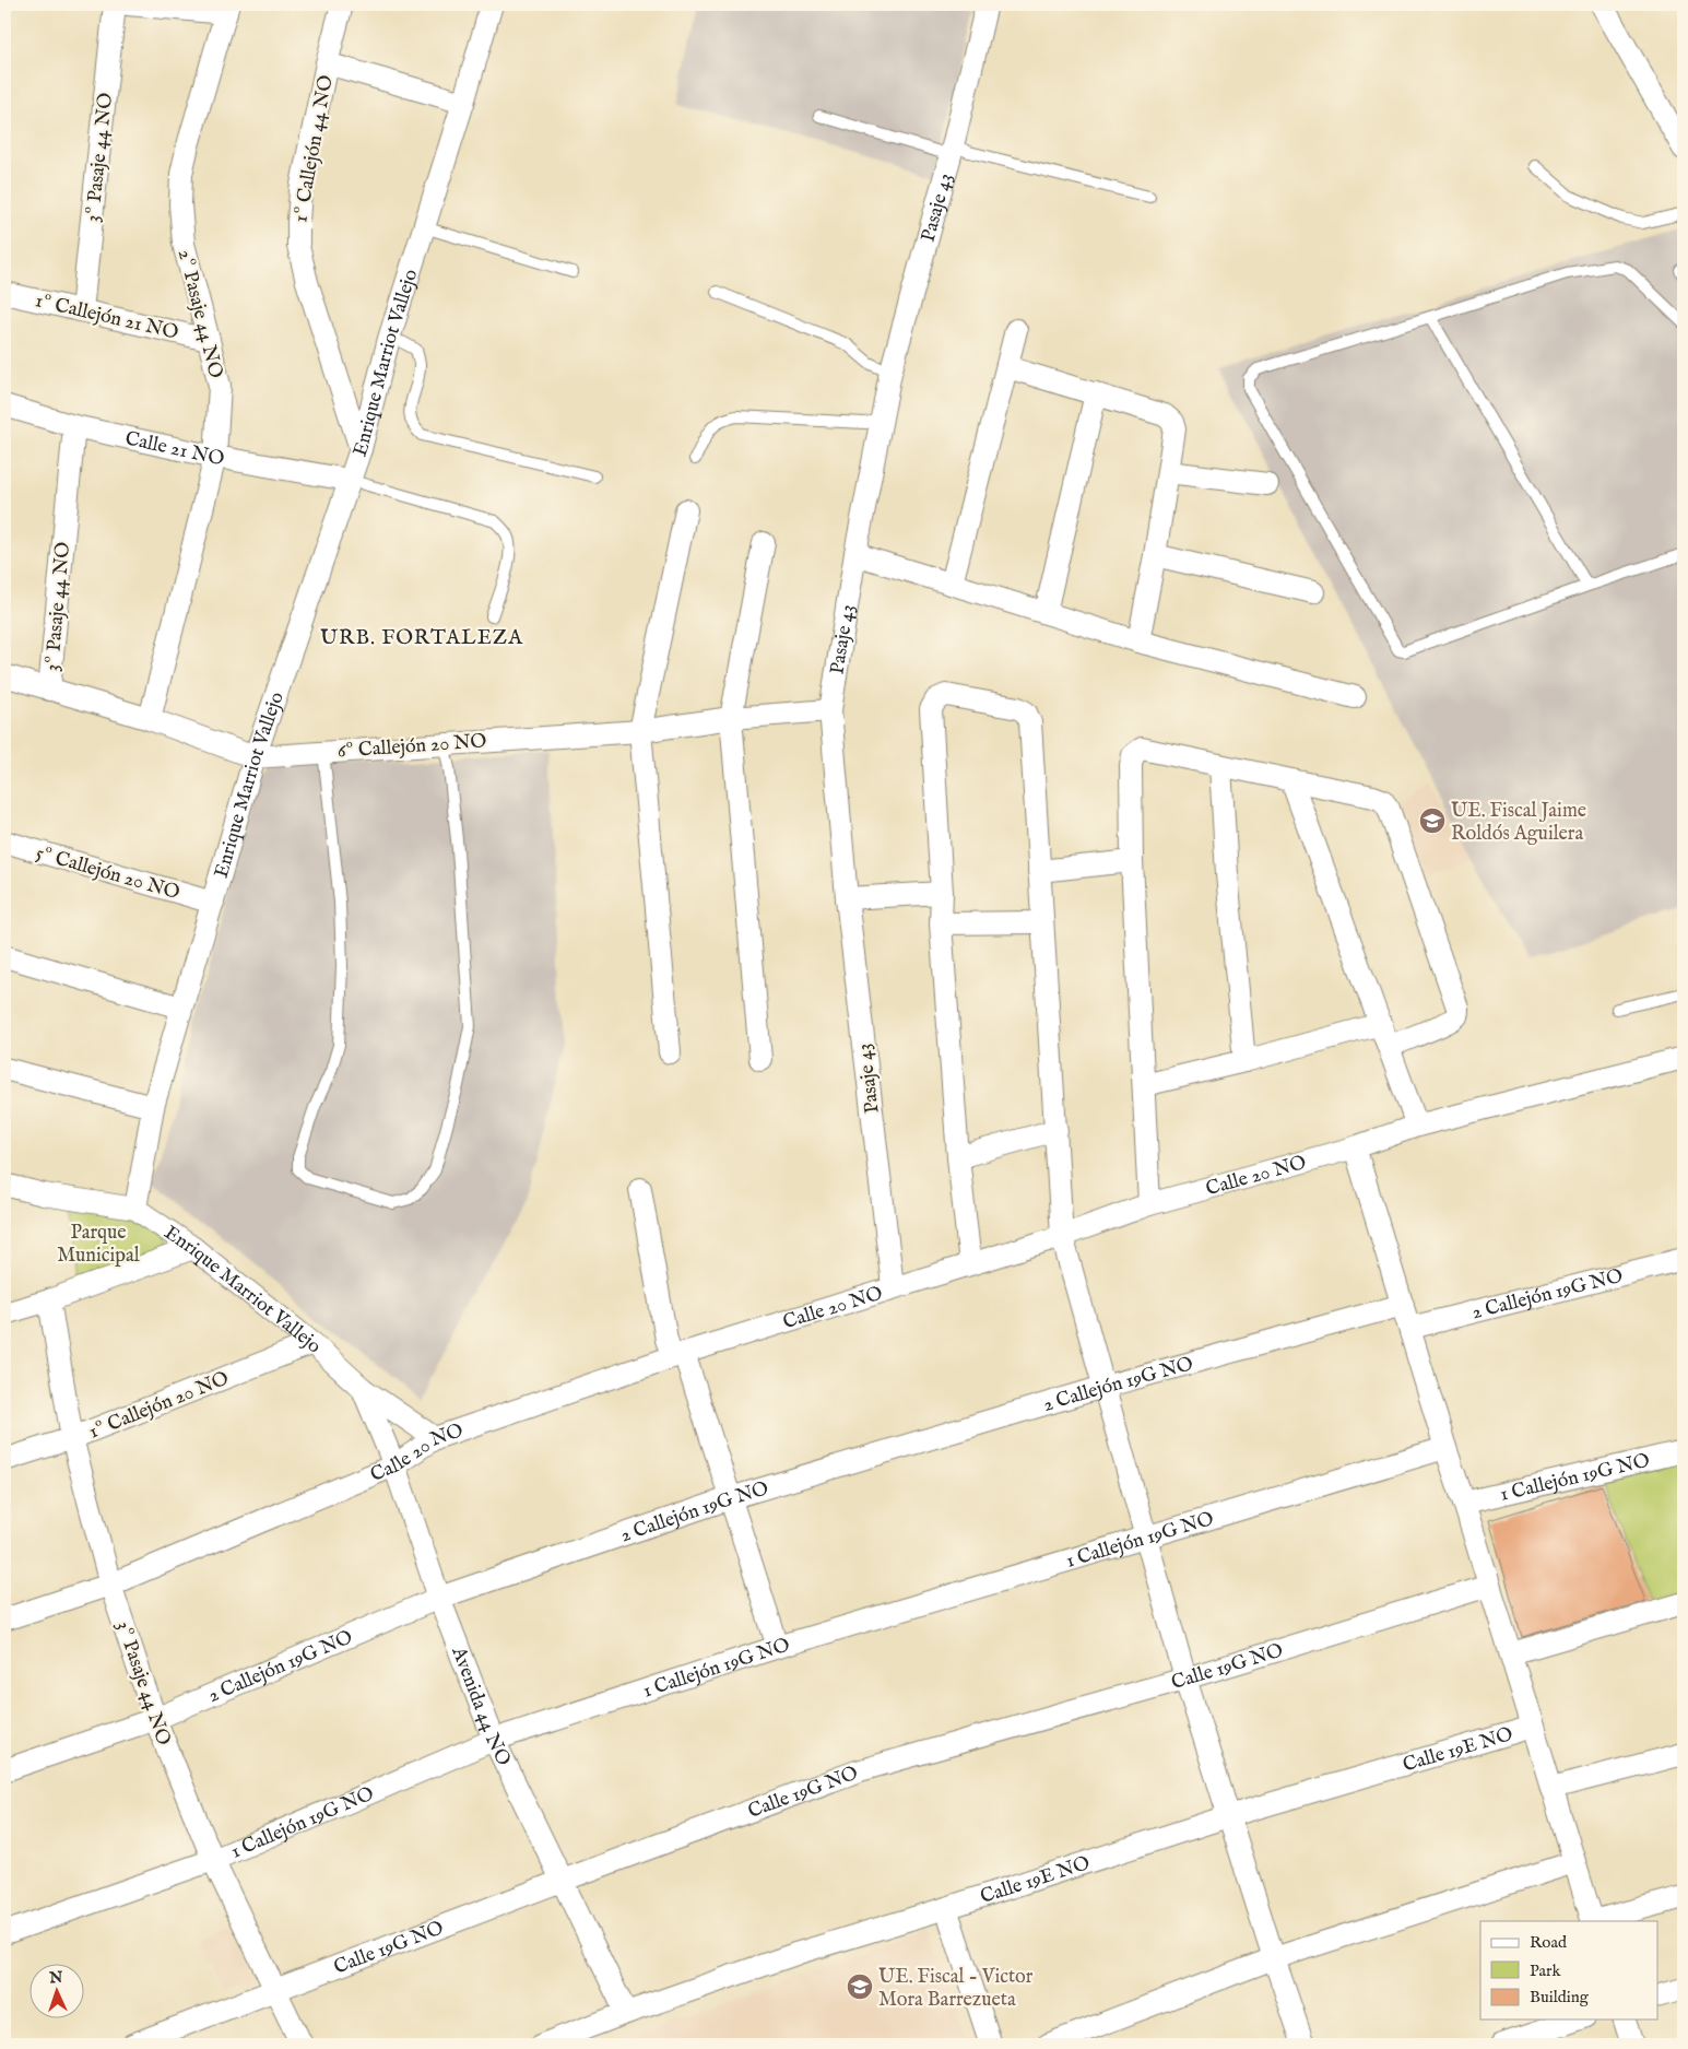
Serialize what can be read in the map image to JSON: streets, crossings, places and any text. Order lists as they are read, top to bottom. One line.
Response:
{"streets":{"street":["1º Callejón 44 NO","3º Pasaje 44 NO","Pasaje 43","2º Pasaje 44 NO","1º Callejón 21 NO","Enrique Marriot Vallejo","Calle 21 NO","6º Callejón 20 NO","5º Callejón 20 NO","Calle 20 NO","2 Callejón 19G NO","1º Callejón 20 NO","1 Callejón 19G NO","Calle 19G NO","Avenida 44 NO","Calle 19E NO"]},"crossings":[["1º Callejón 44 NO","Enrique Marriot Vallejo"],["3º Pasaje 44 NO","1º Callejón 21 NO"],["3º Pasaje 44 NO","Calle 21 NO"],["3º Pasaje 44 NO","6º Callejón 20 NO"],["3º Pasaje 44 NO","Calle 20 NO"],["3º Pasaje 44 NO","2 Callejón 19G NO"],["3º Pasaje 44 NO","1º Callejón 20 NO"],["3º Pasaje 44 NO","1 Callejón 19G NO"],["3º Pasaje 44 NO","Calle 19G NO"],["Pasaje 43","6º Callejón 20 NO"],["Pasaje 43","Calle 20 NO"],["2º Pasaje 44 NO","1º Callejón 21 NO"],["2º Pasaje 44 NO","Calle 21 NO"],["2º Pasaje 44 NO","6º Callejón 20 NO"],["Enrique Marriot Vallejo","Calle 21 NO"],["Enrique Marriot Vallejo","6º Callejón 20 NO"],["Enrique Marriot Vallejo","5º Callejón 20 NO"],["Enrique Marriot Vallejo","Calle 20 NO"],["Enrique Marriot Vallejo","1º Callejón 20 NO"],["Enrique Marriot Vallejo","Avenida 44 NO"],["Calle 20 NO","Avenida 44 NO"],["2 Callejón 19G NO","Avenida 44 NO"],["1 Callejón 19G NO","Avenida 44 NO"],["Calle 19G NO","Avenida 44 NO"],["Avenida 44 NO","Calle 19E NO"]],"districts":["URB. FORTALEZA"],"parks":["Parque Municipal"],"places":{"school or university":["UE. Fiscal Jaime Roldós Aguilera","UE. Fiscal - Victor Mora Barrezueta"]},"legend":["Road","Park","Building"],"north":"top"}
